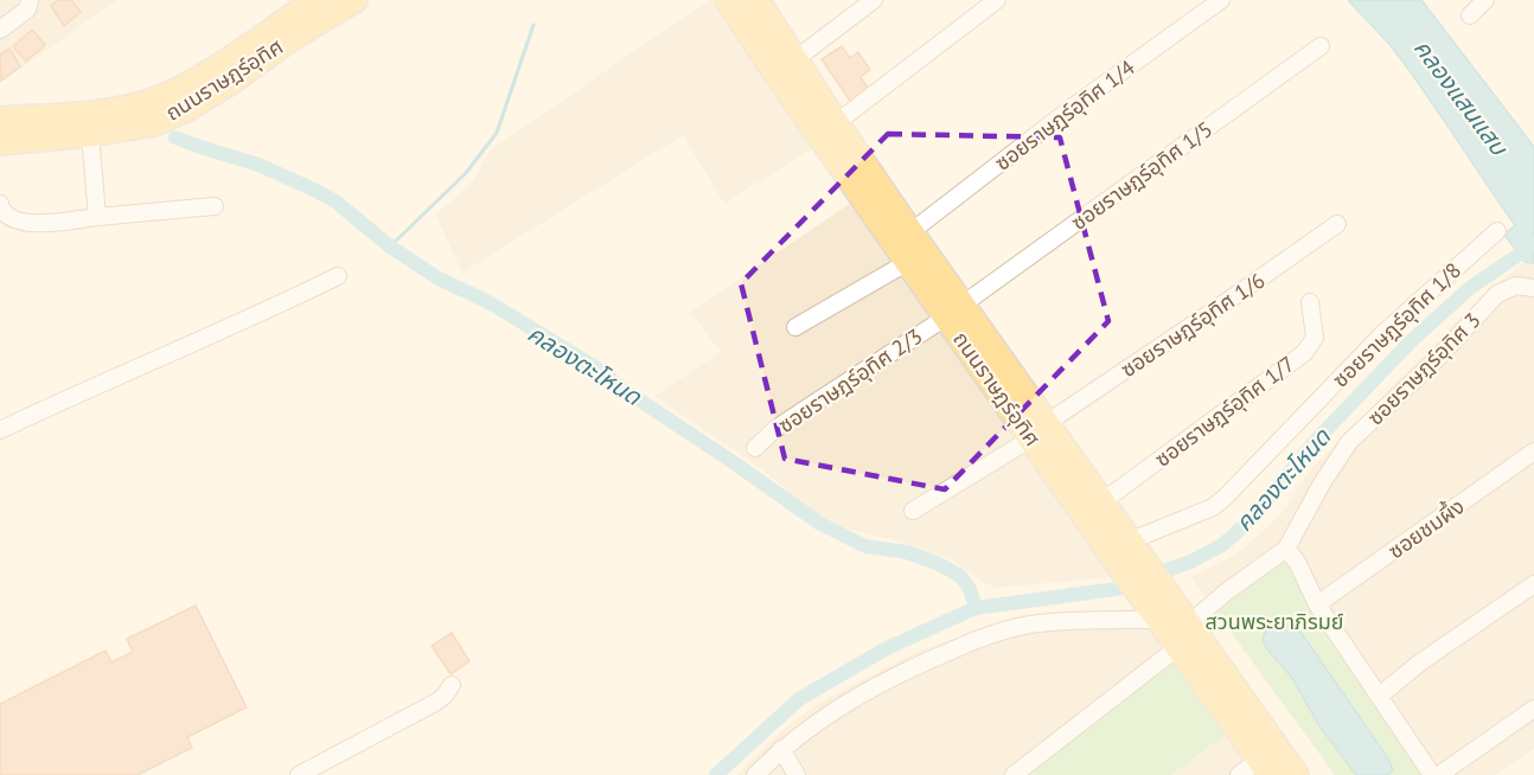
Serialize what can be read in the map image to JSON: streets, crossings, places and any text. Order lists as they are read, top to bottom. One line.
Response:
{"streets":{"main road":["ถนนราษฎร์อุทิศ"],"street":["ซอยราษฎร์อุทิศ 1/4","ซอยราษฎร์อุทิศ 1/5","ซอยราษฎร์อุทิศ 1/6","ซอยราษฎร์อุทิศ 1/8","ซอยราษฎร์อุทิศ 3","ซอยราษฎร์อุทิศ 2/3","ซอยราษฎร์อุทิศ 1/7","ซอยชมผึ้ง"]},"crossings":[["ถนนราษฎร์อุทิศ","ซอยราษฎร์อุทิศ 1/4"],["ถนนราษฎร์อุทิศ","ซอยราษฎร์อุทิศ 1/5"],["ถนนราษฎร์อุทิศ","ซอยราษฎร์อุทิศ 1/6"],["ถนนราษฎร์อุทิศ","ซอยราษฎร์อุทิศ 1/8"],["ถนนราษฎร์อุทิศ","ซอยราษฎร์อุทิศ 3"],["ถนนราษฎร์อุทิศ","ซอยราษฎร์อุทิศ 2/3"],["ถนนราษฎร์อุทิศ","ซอยราษฎร์อุทิศ 1/7"],["ซอยราษฎร์อุทิศ 1/5","ซอยราษฎร์อุทิศ 2/3"]],"water":["คลองแสนแสบ","คลองตะโหนด"],"parks":["สวนพระยาภิรมย์"]}
